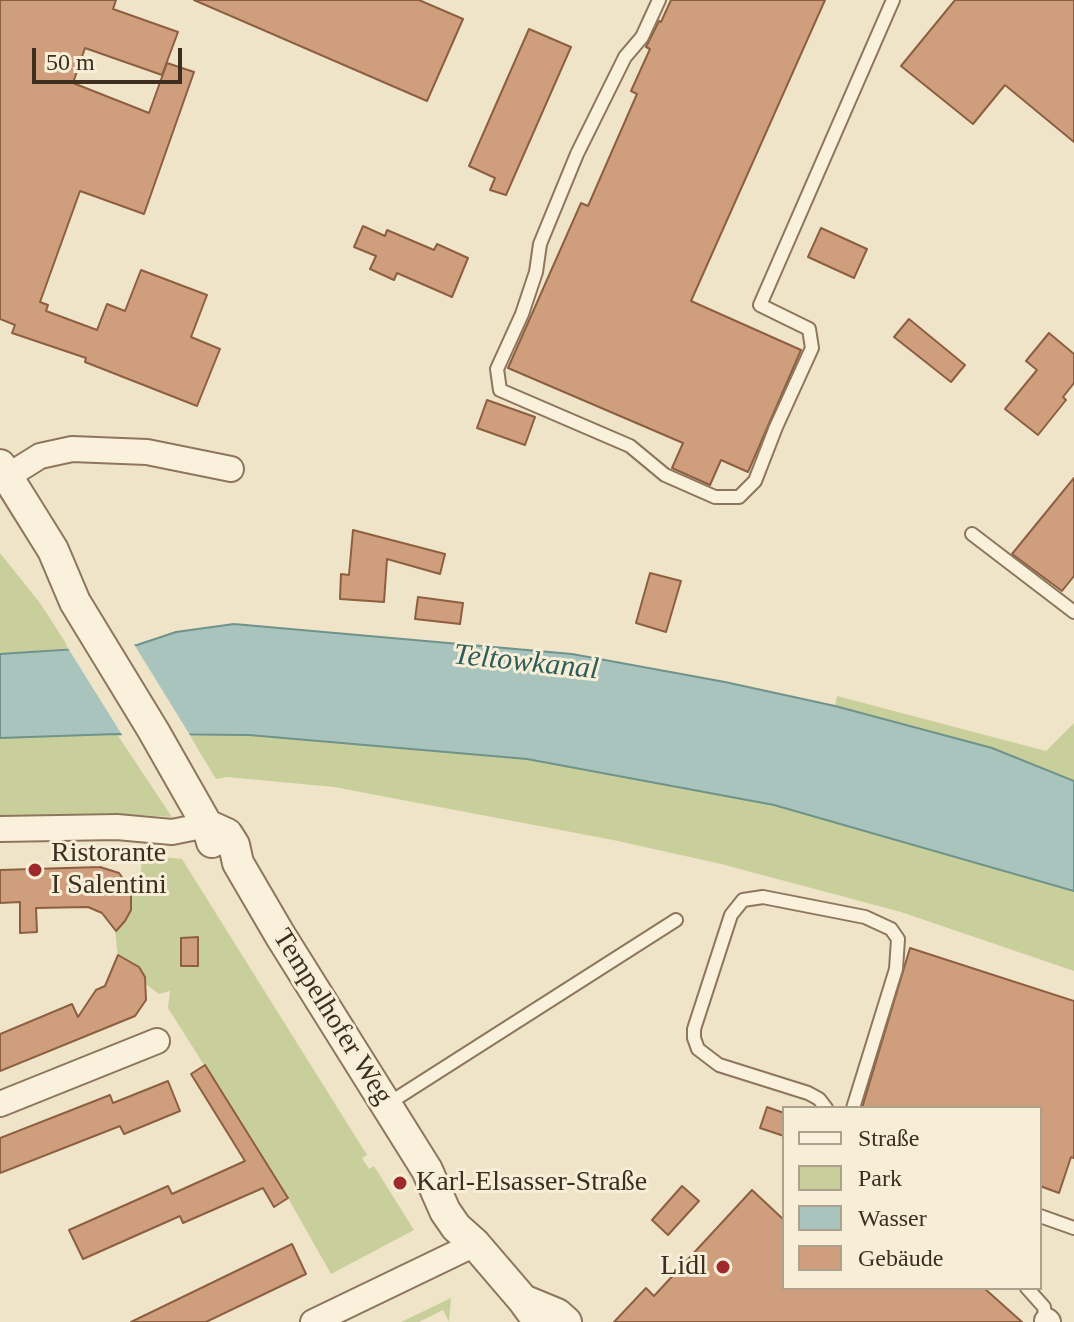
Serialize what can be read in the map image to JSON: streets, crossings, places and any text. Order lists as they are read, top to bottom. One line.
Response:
{"streets":{"street":["Tempelhofer Weg"]},"water":["Teltowkanal"],"places":["Ristorante I Salentini","Karl-Elsasser-Straße","Lidl"],"legend":["Straße","Park","Wasser","Gebäude"],"scale_bar":"50 m"}
